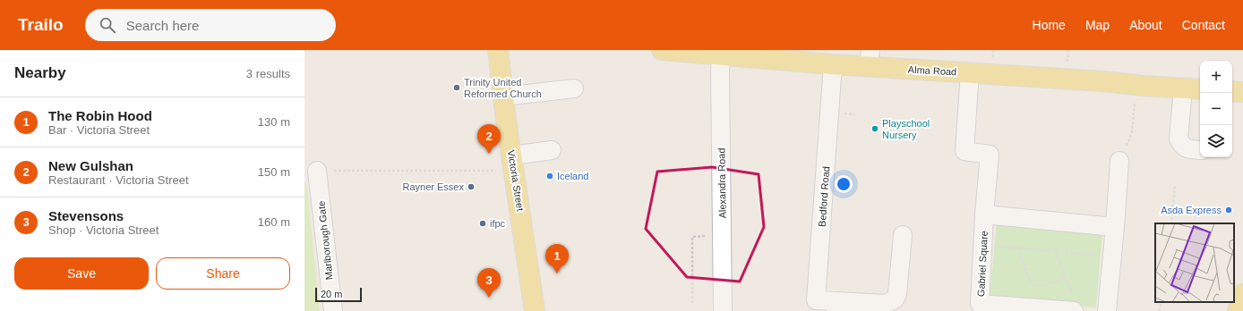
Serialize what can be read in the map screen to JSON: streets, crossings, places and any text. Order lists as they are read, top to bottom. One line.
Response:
{"streets":{"main road":["Alma Road","Victoria Street"],"street":["Alexandra Road","Bedford Road","Marlborough Gate","Gabriel Square"]},"crossings":[["Alma Road","Alexandra Road"],["Alma Road","Bedford Road"],["Alma Road","Gabriel Square"]],"places":["Trinity United Reformed Church","Playschool Nursery","Iceland","Rayner Essex","Asda Express","ifpc"],"scale_bar":"20 m","page":{"header":"Trailo","search":"Search here","nav":["Home","Map","About","Contact"],"heading":["Nearby","3 results"],"map_buttons":["+","−"],"list":[{"mark":"1","name":"The Robin Hood","note":"Bar · Victoria Street","value":"130 m"},{"mark":"2","name":"New Gulshan","note":"Restaurant · Victoria Street","value":"150 m"},{"mark":"3","name":"Stevensons","note":"Shop · Victoria Street","value":"160 m"}],"pins":["2","1","3"],"buttons":["Save","Share"],"scale":"20 m"}}
